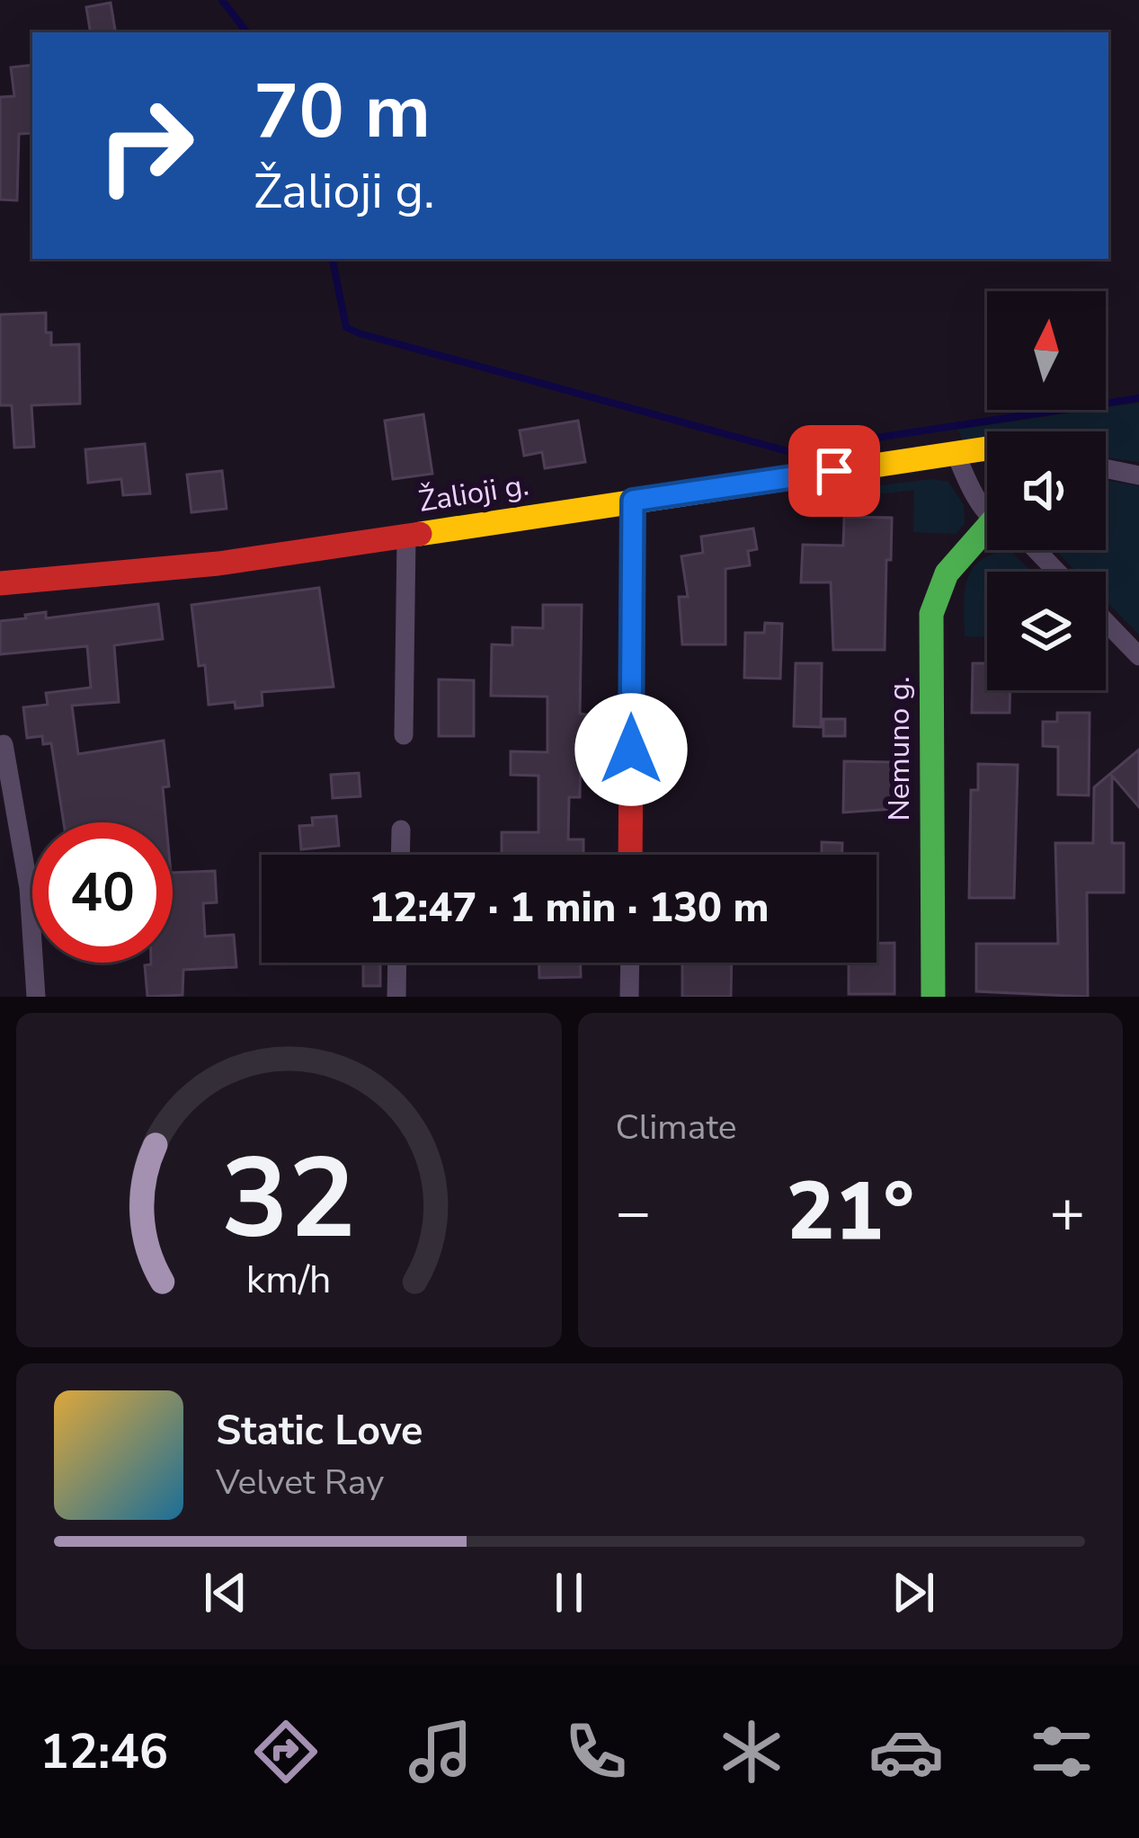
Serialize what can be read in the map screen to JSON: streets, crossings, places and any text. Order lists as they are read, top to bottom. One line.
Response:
{"streets":{"street":["Žalioji g.","Nemuno g."]},"north":"top","page":{"turn":["70 m","Žalioji g."],"limit":"40","trip":"12:47 · 1 min · 130 m","tile":"Climate","heat":["−","21°","+"],"song":["Static Love","Velvet Ray"],"tabs":"12:46","gauge":["32","km/h"]}}
